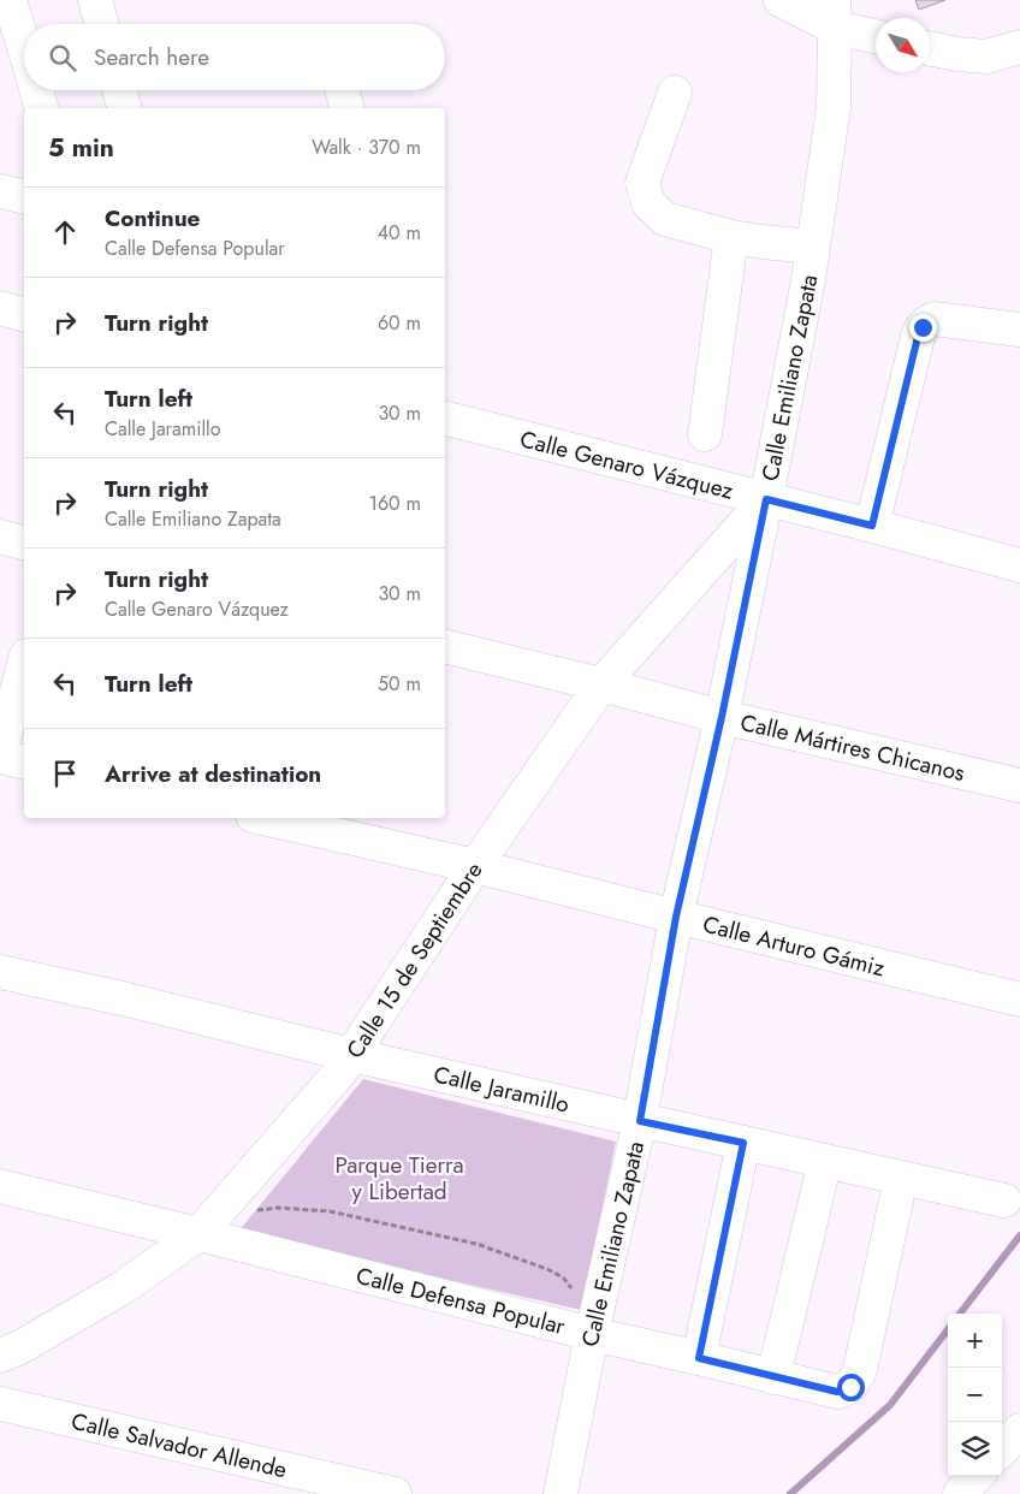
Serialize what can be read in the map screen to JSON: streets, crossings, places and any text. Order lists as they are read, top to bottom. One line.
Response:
{"streets":{"street":["Calle Emiliano Zapata","Calle Genaro Vázquez","Calle Mártires Chicanos","Calle Arturo Gámiz","Calle 15 de Septiembre","Calle Jaramillo","Calle Defensa Popular","Calle Salvador Allende"]},"crossings":[["Calle Emiliano Zapata","Calle Genaro Vázquez"],["Calle Emiliano Zapata","Calle Mártires Chicanos"],["Calle Emiliano Zapata","Calle Arturo Gámiz"],["Calle Emiliano Zapata","Calle 15 de Septiembre"],["Calle Emiliano Zapata","Calle Jaramillo"],["Calle Emiliano Zapata","Calle Defensa Popular"],["Calle Genaro Vázquez","Calle 15 de Septiembre"],["Calle Mártires Chicanos","Calle 15 de Septiembre"],["Calle Arturo Gámiz","Calle 15 de Septiembre"],["Calle 15 de Septiembre","Calle Jaramillo"],["Calle 15 de Septiembre","Calle Defensa Popular"],["Calle Jaramillo","Calle Defensa Popular"]],"parks":["Parque Tierra y Libertad"],"north":"bottom right","page":{"search":"Search here","heading":["5 min","Walk · 370 m"],"list":[["Continue","Calle Defensa Popular","40 m"],["Turn right","60 m"],["Turn left","Calle Jaramillo","30 m"],["Turn right","Calle Emiliano Zapata","160 m"],["Turn right","Calle Genaro Vázquez","30 m"],["Turn left","50 m"],"Arrive at destination"],"map_buttons":["+","−"]}}
